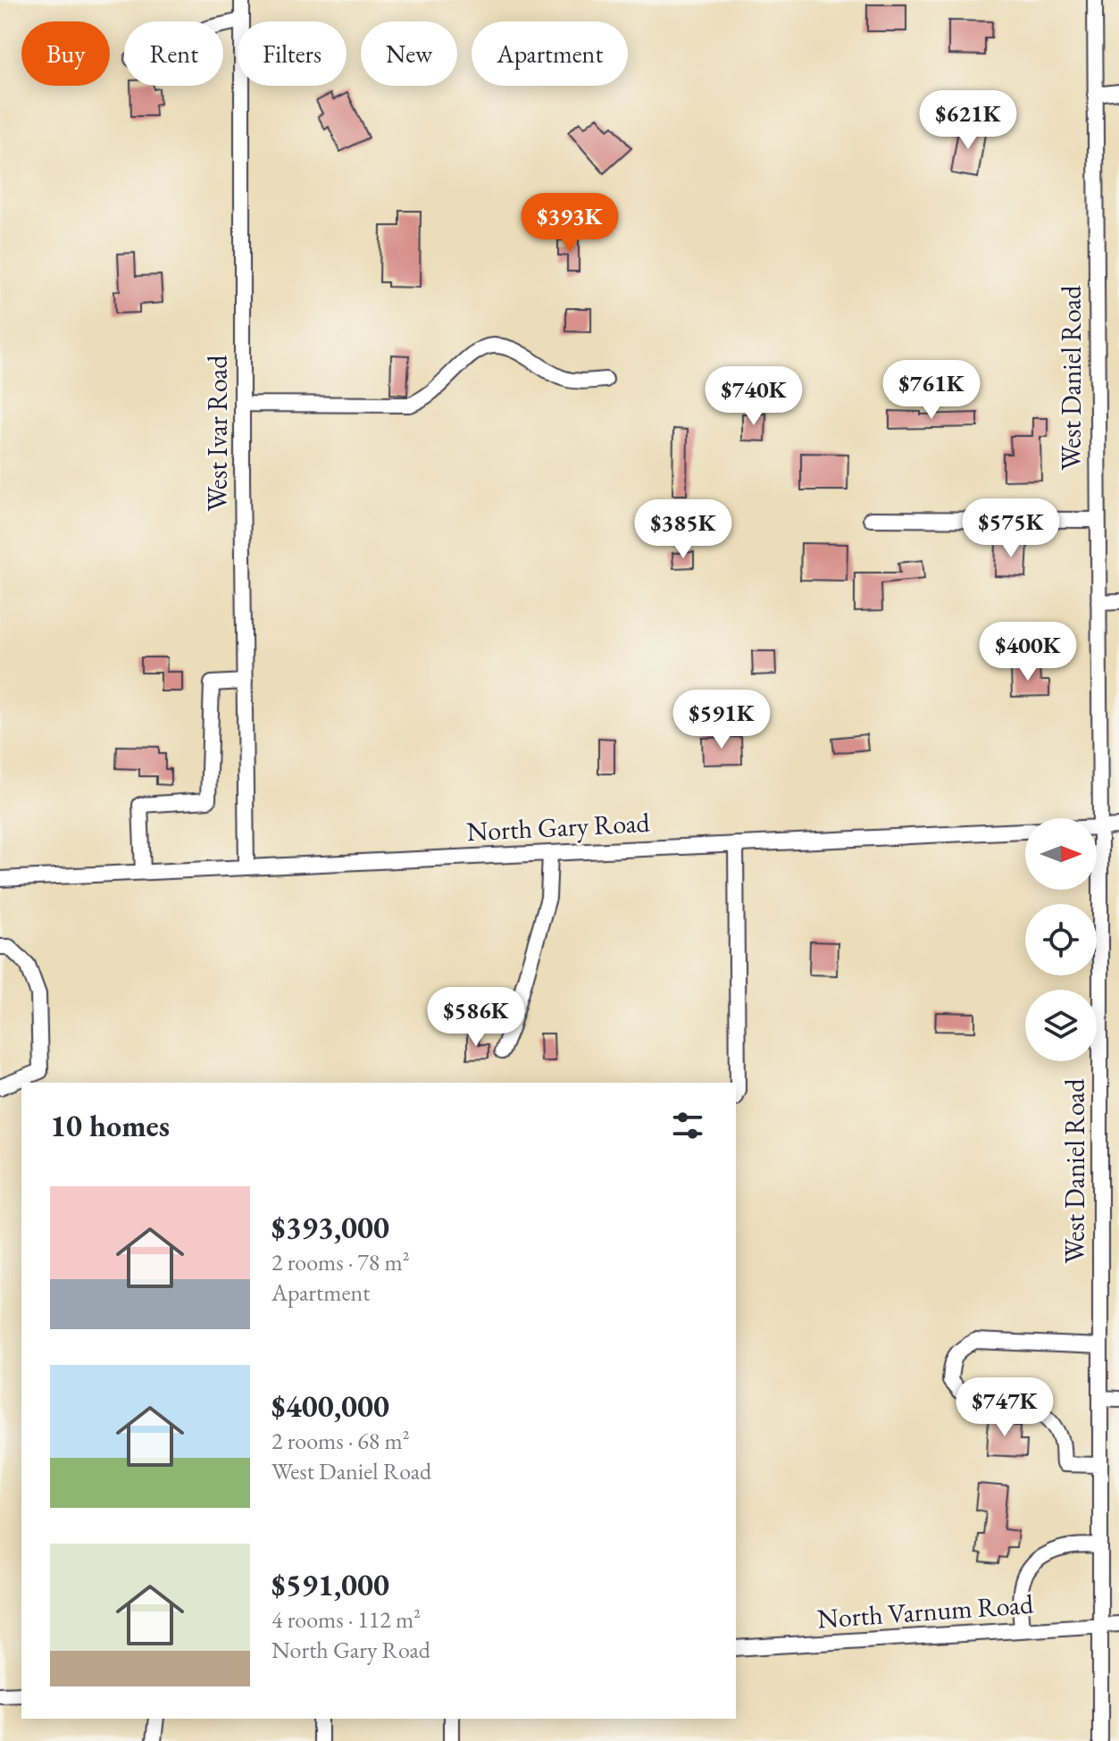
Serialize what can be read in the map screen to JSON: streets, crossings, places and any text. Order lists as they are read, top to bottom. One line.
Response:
{"streets":{"street":["West Daniel Road","West Ivar Road","North Gary Road","North Varnum Road"]},"crossings":[["West Daniel Road","North Gary Road"],["West Daniel Road","North Varnum Road"],["West Ivar Road","North Gary Road"]],"north":"right","page":{"chip":["Buy","Rent","Filters","New","Apartment"],"price":["$621K","$393K","$761K","$740K","$575K","$385K","$400K","$591K","$586K","$747K"],"heading":"10 homes","list":[{"name":"$393,000","note":"2 rooms · 78 m² · Apartment"},{"name":"$400,000","note":"2 rooms · 68 m² · West Daniel Road"},{"name":"$591,000","note":"4 rooms · 112 m² · North Gary Road"}]}}
